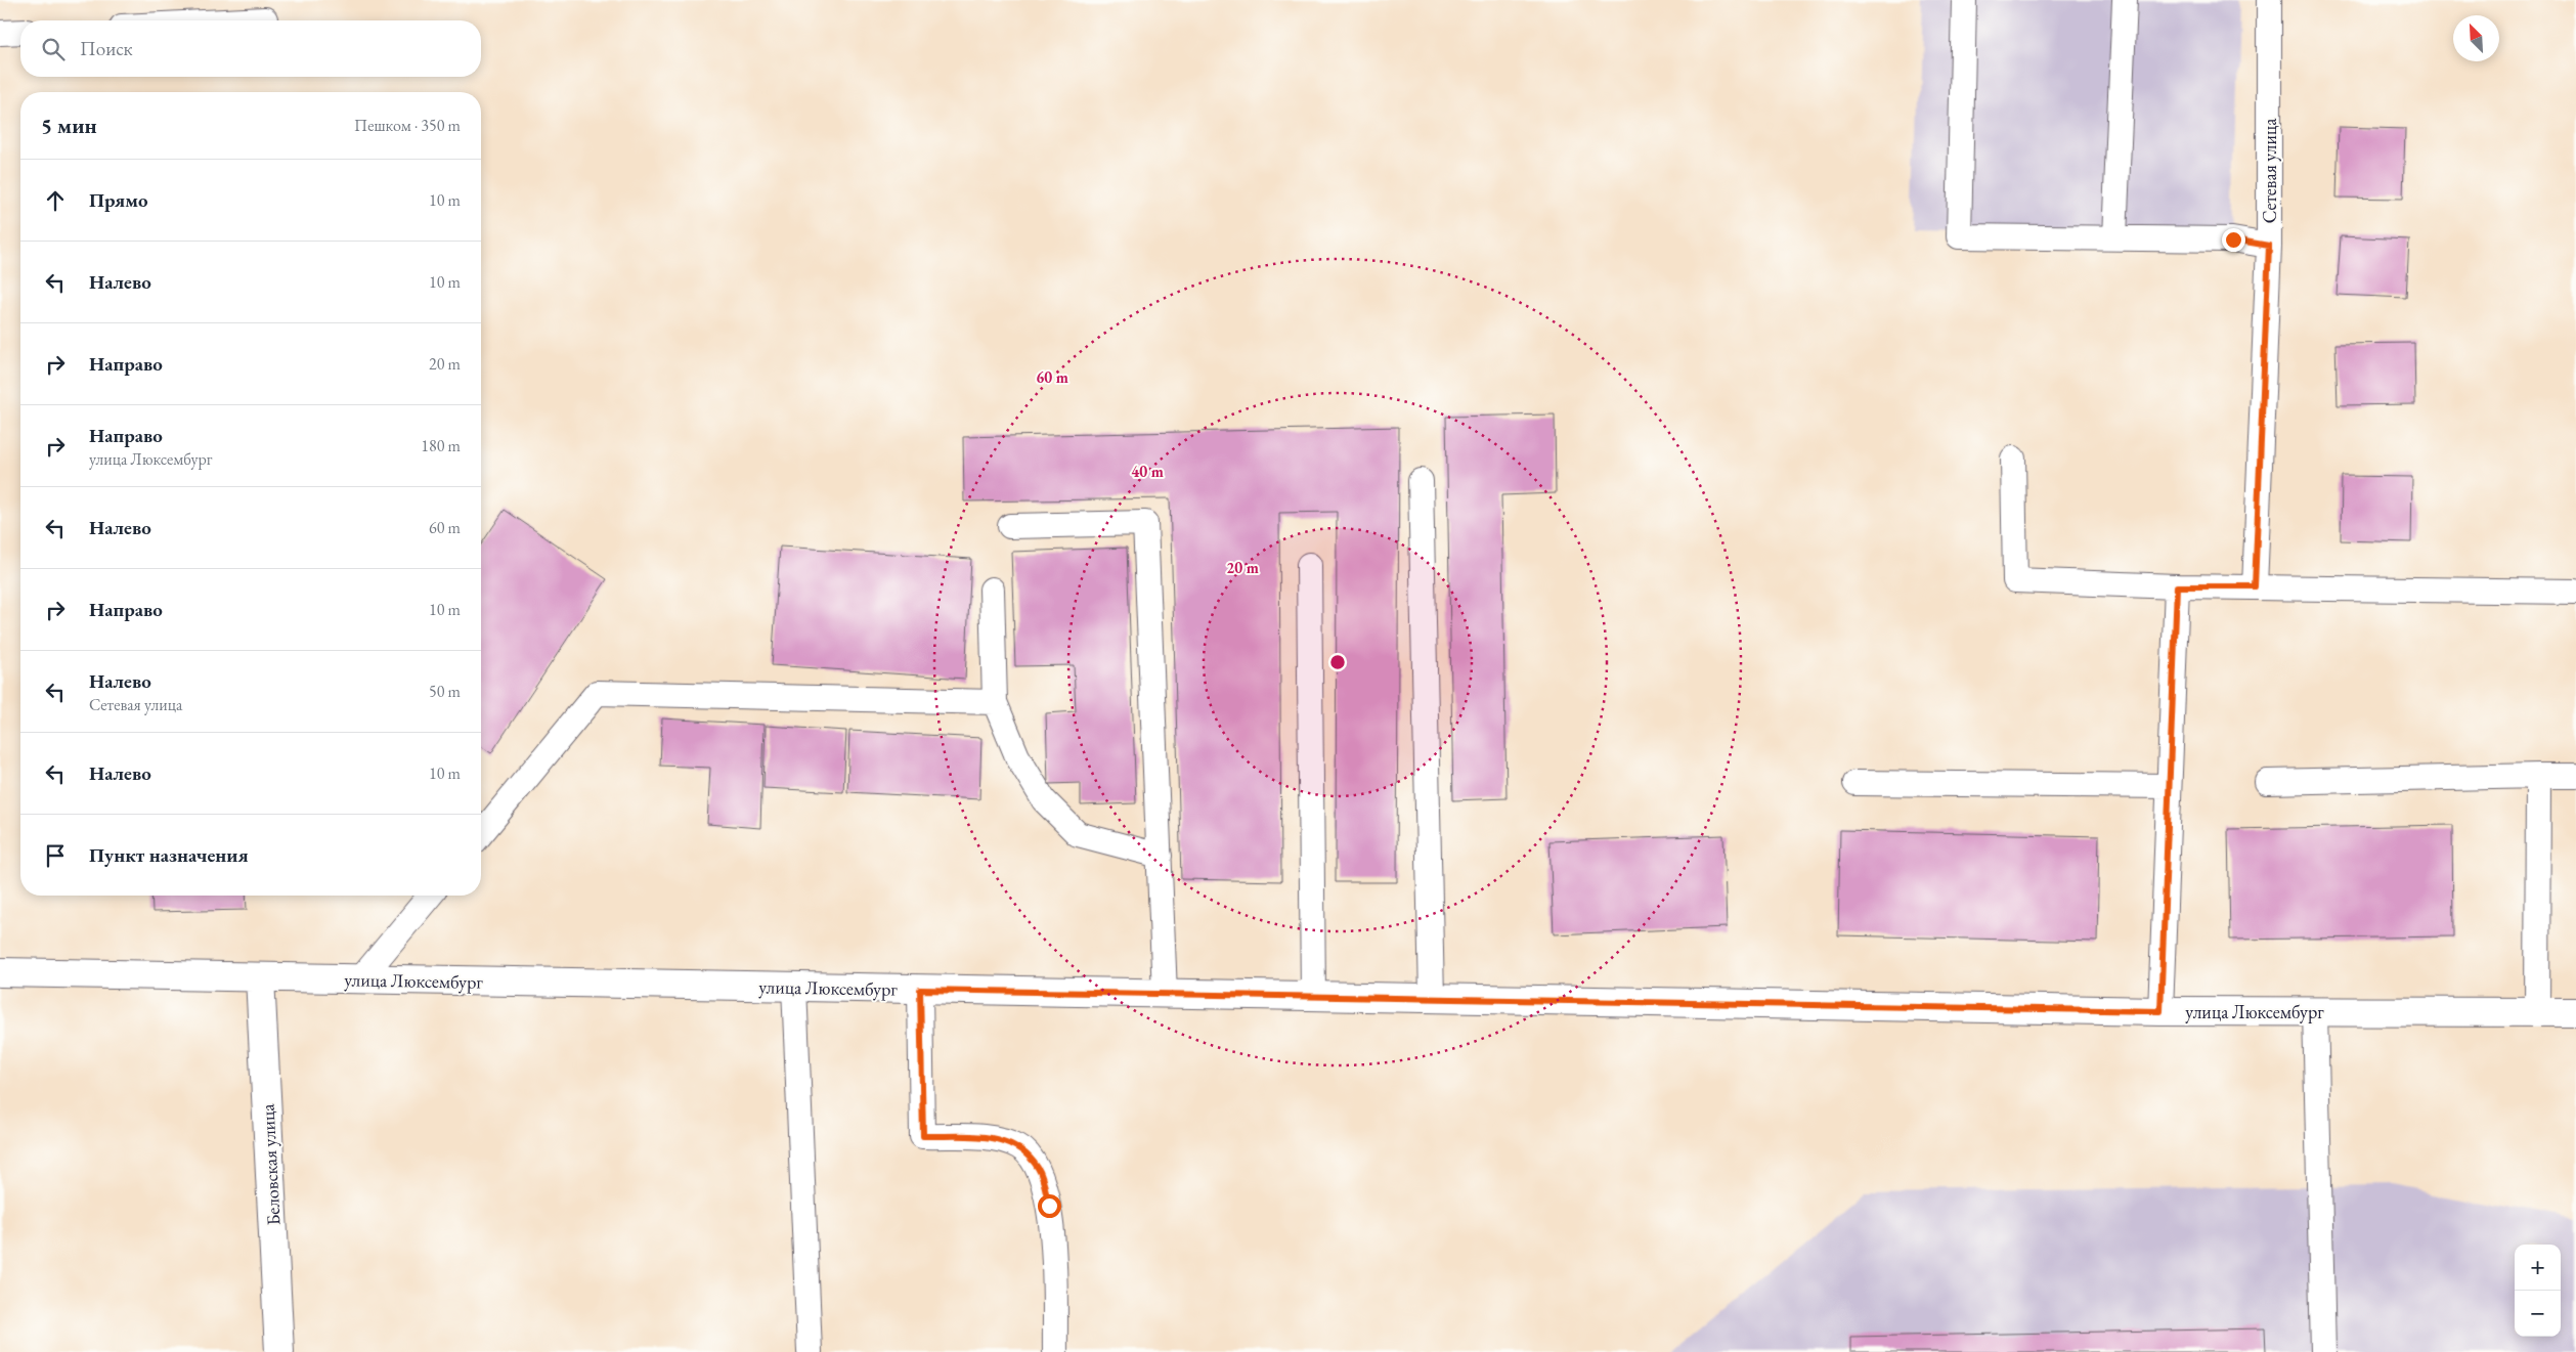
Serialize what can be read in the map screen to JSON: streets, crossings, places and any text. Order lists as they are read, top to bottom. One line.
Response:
{"streets":{"street":["улица Люксембург","Беловская улица"],"lane":["Сетевая улица"]},"crossings":[["улица Люксембург","Беловская улица"]],"north":"top left","page":{"search":"Поиск","heading":["5 мин","Пешком · 350 m"],"list":[["Прямо","10 m"],["Налево","10 m"],["Направо","20 m"],["Направо","улица Люксембург","180 m"],["Налево","60 m"],["Направо","10 m"],["Налево","Сетевая улица","50 m"],["Налево","10 m"],"Пункт назначения"],"map_buttons":["+","−"]},"rings":["60 m","40 m","20 m"]}
